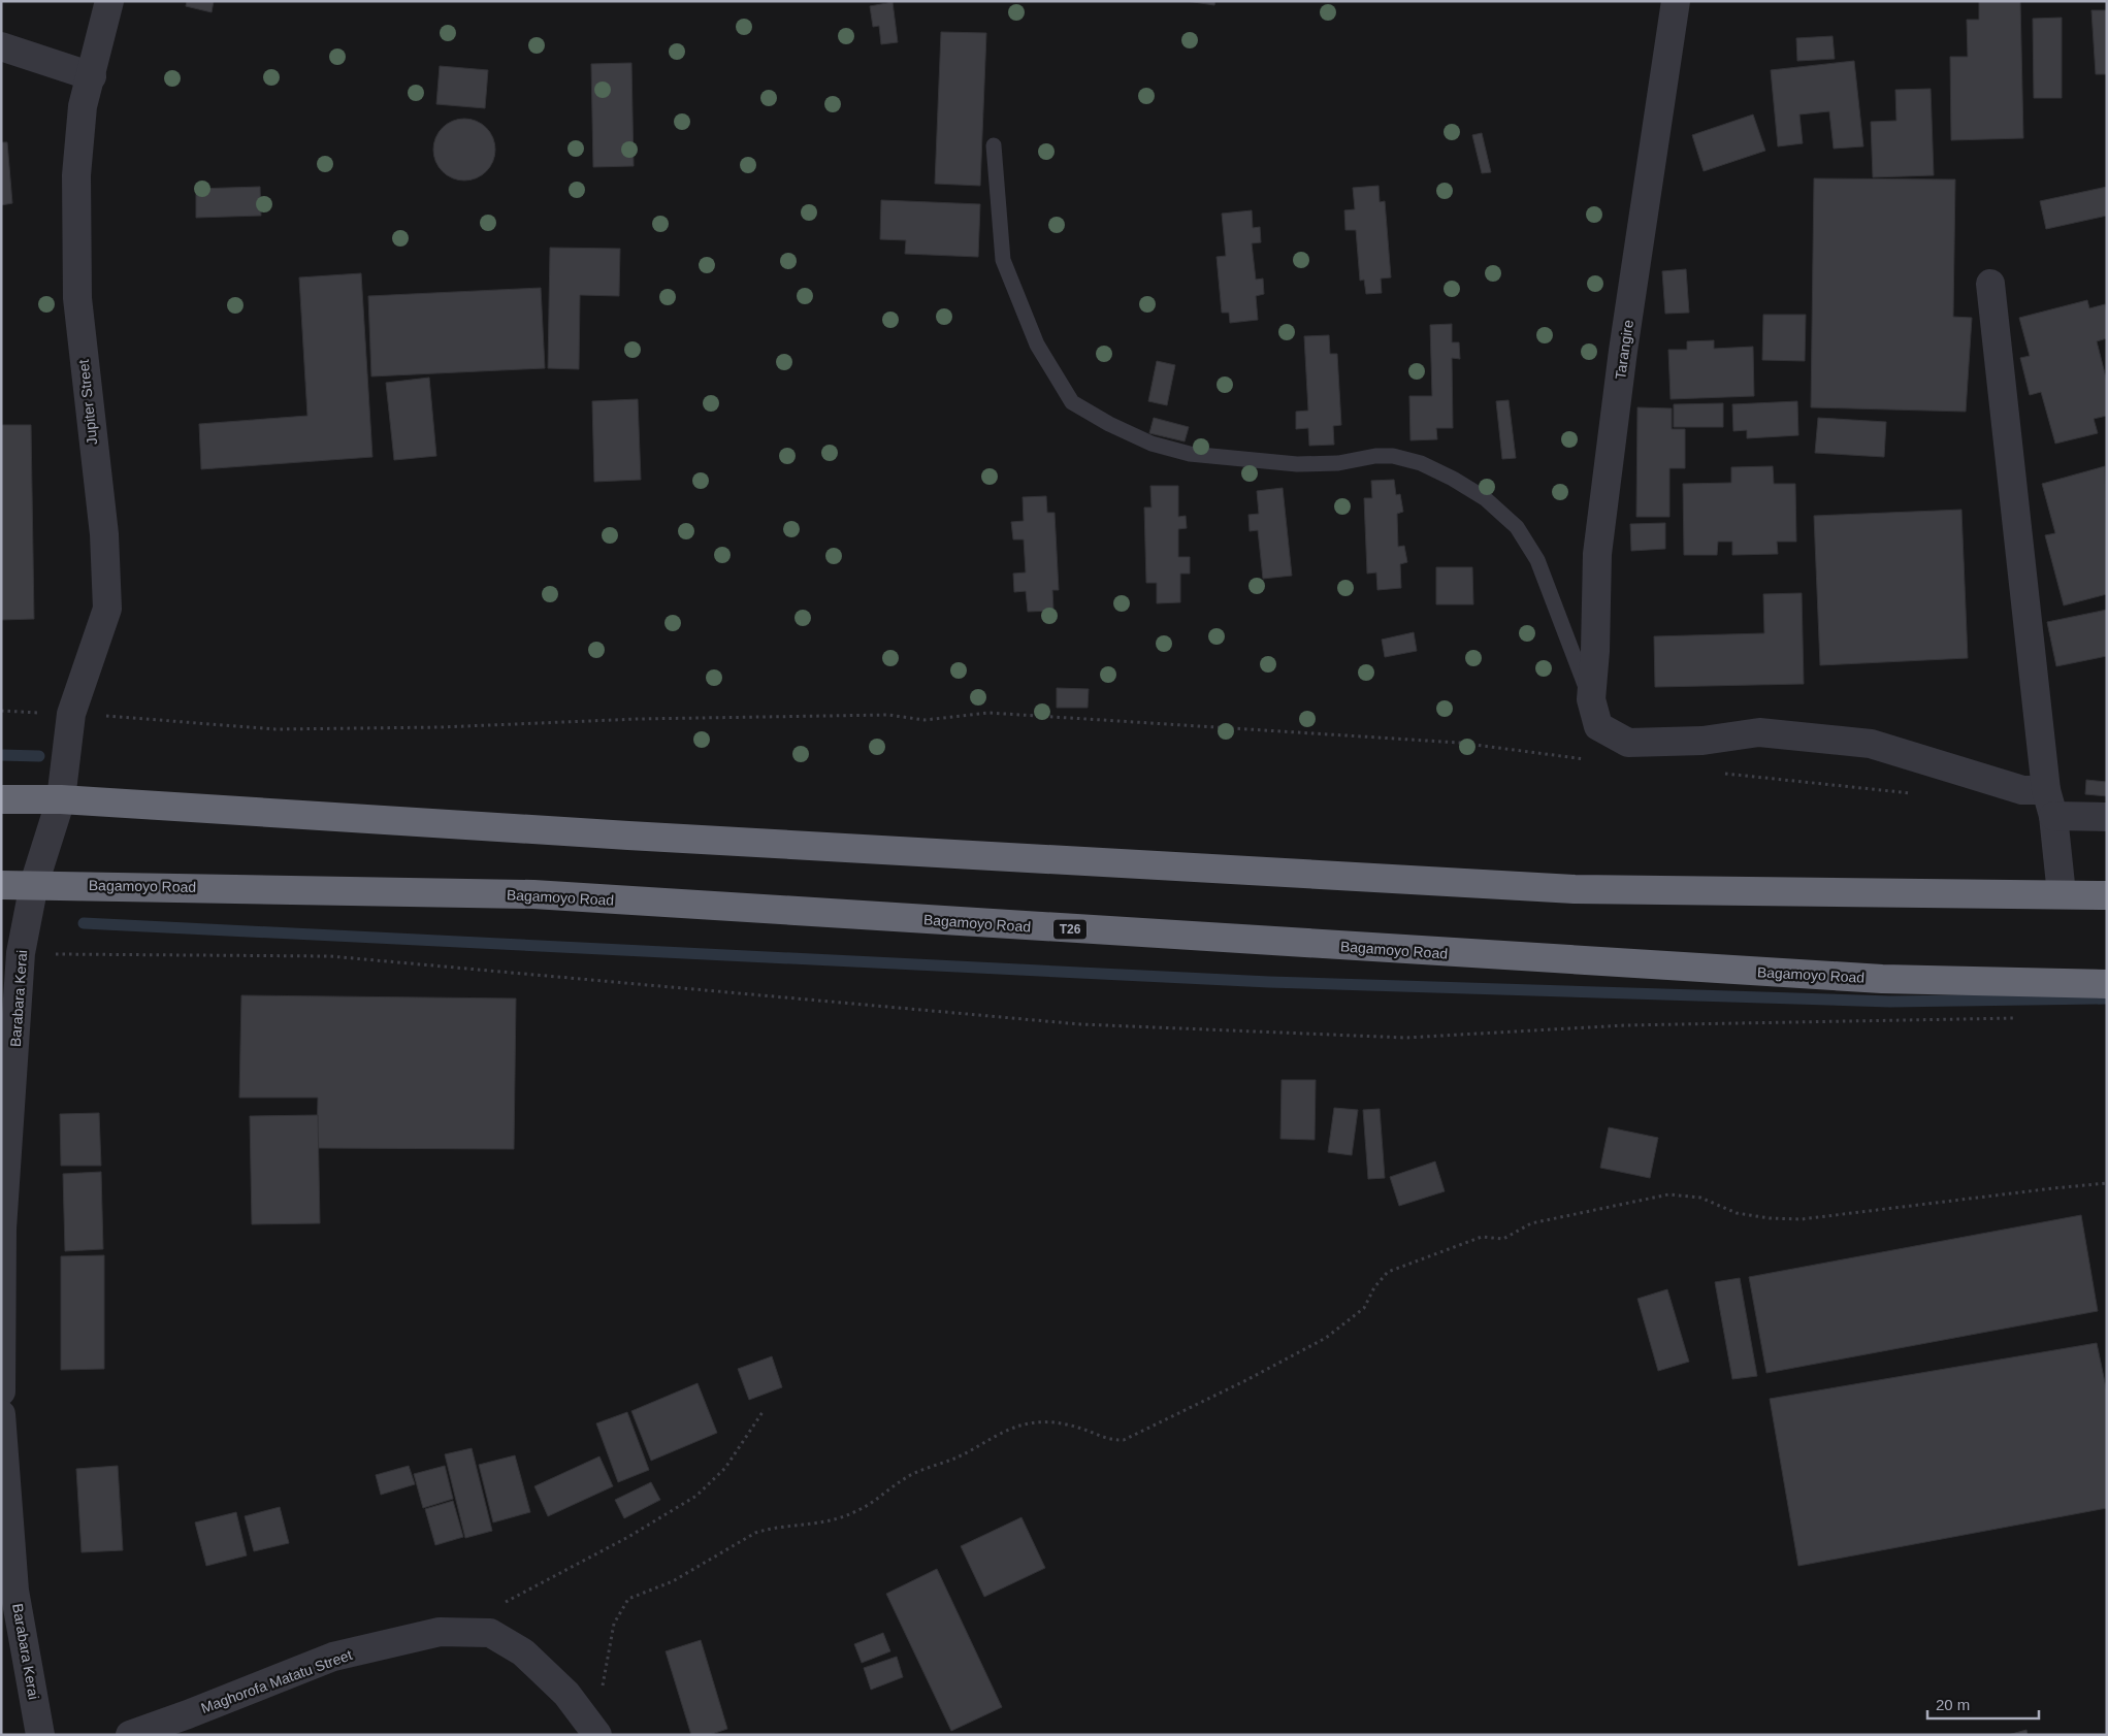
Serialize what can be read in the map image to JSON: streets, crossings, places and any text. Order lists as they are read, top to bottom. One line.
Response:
{"streets":{"highway":["Bagamoyo Road","T26"],"street":["Tarangire","Jupiter Street","Barabara Kerai","Maghorofa Matatu Street"]},"crossings":[["Jupiter Street","Barabara Kerai"],["Bagamoyo Road","Barabara Kerai"]],"scale_bar":"20 m"}
